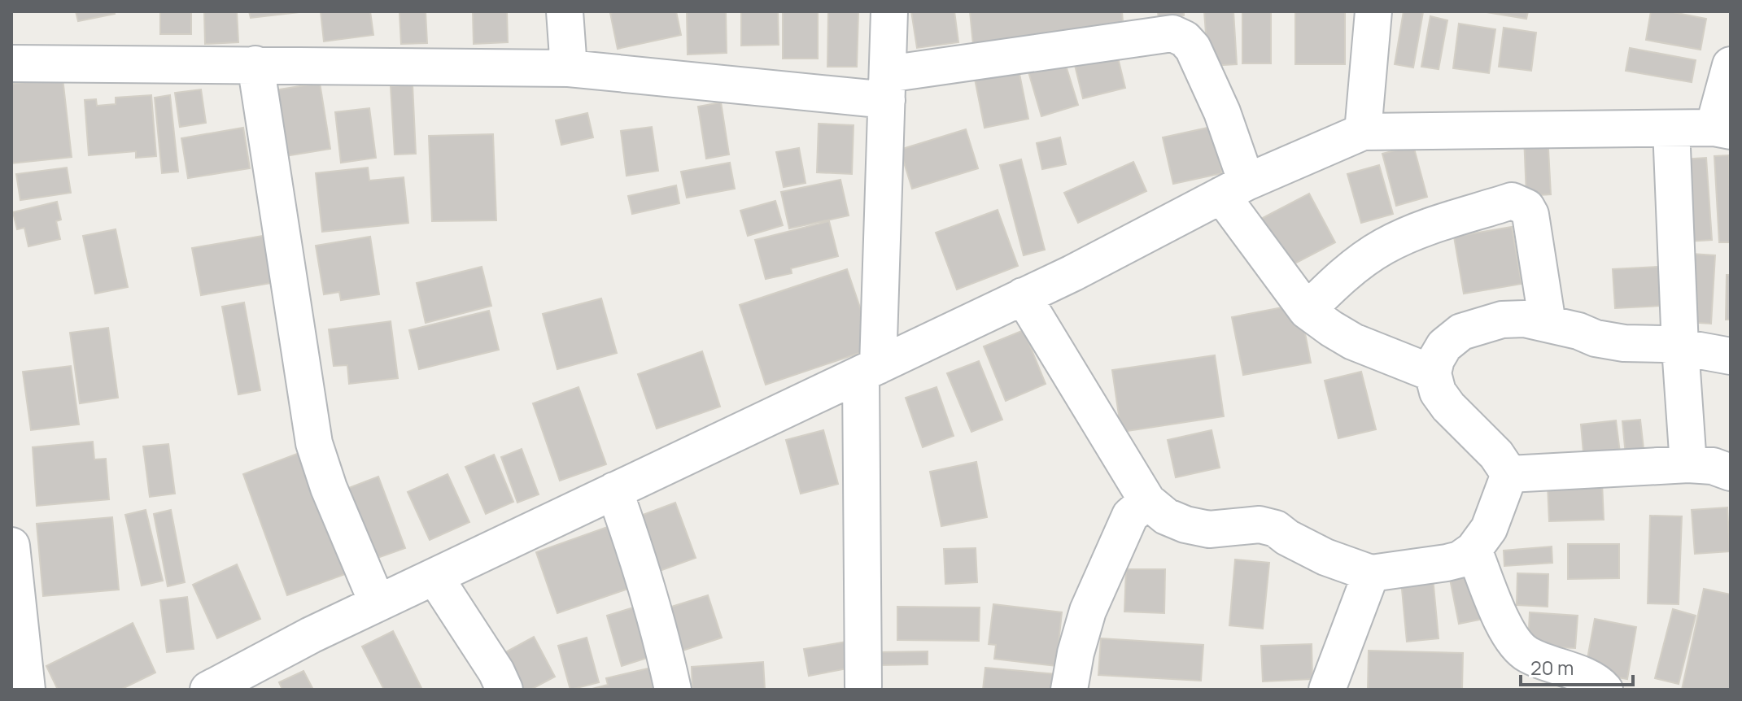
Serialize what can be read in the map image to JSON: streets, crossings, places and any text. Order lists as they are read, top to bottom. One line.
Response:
{"scale_bar":"20 m"}
